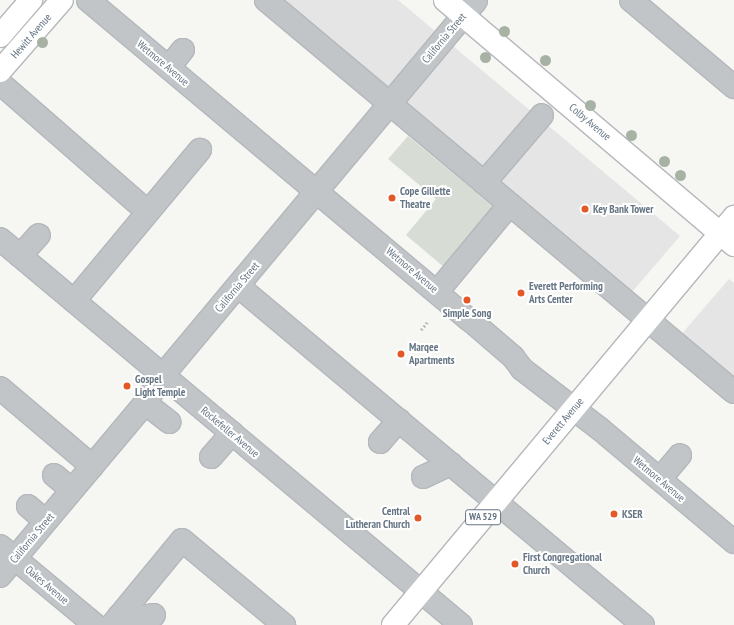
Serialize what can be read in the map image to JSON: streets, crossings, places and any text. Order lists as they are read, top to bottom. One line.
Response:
{"streets":{"main road":["Hewitt Avenue","Colby Avenue","Everett Avenue","WA 529"],"street":["California Street","Wetmore Avenue","Rockefeller Avenue","Oakes Avenue"]},"crossings":[["California Street","Wetmore Avenue"],["California Street","Colby Avenue"],["California Street","Rockefeller Avenue"],["California Street","Oakes Avenue"],["Wetmore Avenue","Everett Avenue"],["Colby Avenue","Everett Avenue"],["Everett Avenue","Rockefeller Avenue"]],"places":["Cope Gillette Theatre","Key Bank Tower","Everett Performing Arts Center","Simple Song","Marqee Apartments","Gospel Light Temple","KSER","Central Lutheran Church","First Congregational Church"]}
